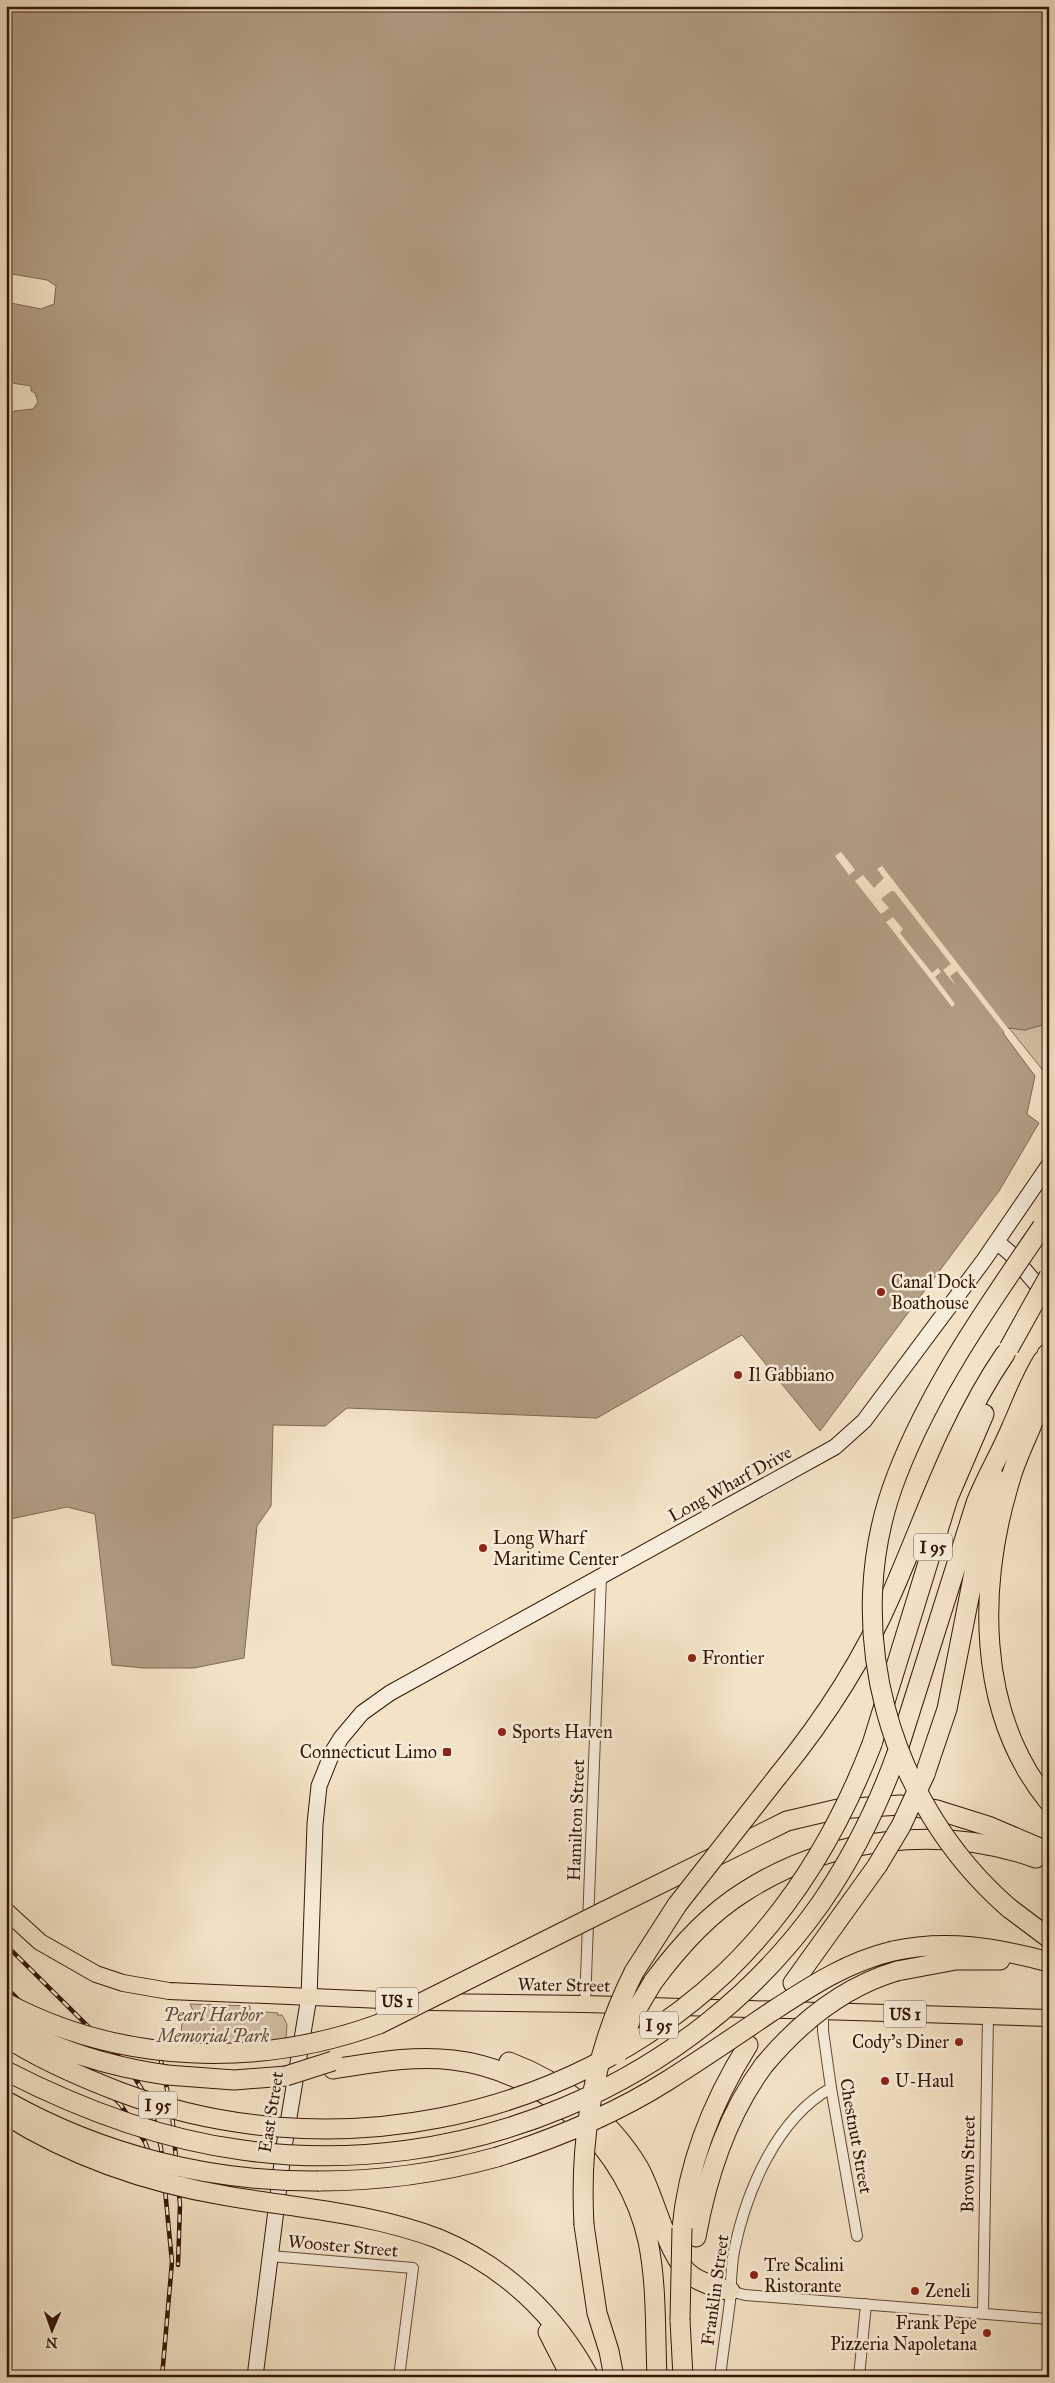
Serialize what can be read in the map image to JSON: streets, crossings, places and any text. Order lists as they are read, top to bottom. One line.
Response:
{"streets":{"highway":["I 95"],"main road":["Long Wharf Drive","Water Street","US 1","East Street"],"street":["Hamilton Street","Chestnut Street","Brown Street","Wooster Street","Franklin Street"]},"crossings":[["Long Wharf Drive","Hamilton Street"],["Long Wharf Drive","East Street"],["Hamilton Street","Water Street"],["Water Street","East Street"],["Water Street","Chestnut Street"],["Water Street","Brown Street"],["East Street","Wooster Street"],["Chestnut Street","Franklin Street"]],"parks":["Pearl Harbor Memorial Park"],"places":{"other":["Canal Dock Boathouse","Il Gabbiano","Long Wharf Maritime Center","Frontier","Sports Haven","Cody’s Diner","U-Haul","Tre Scalini Ristorante","Zeneli","Frank Pepe Pizzeria Napoletana"],"transit":["Connecticut Limo"]},"north":"bottom"}
